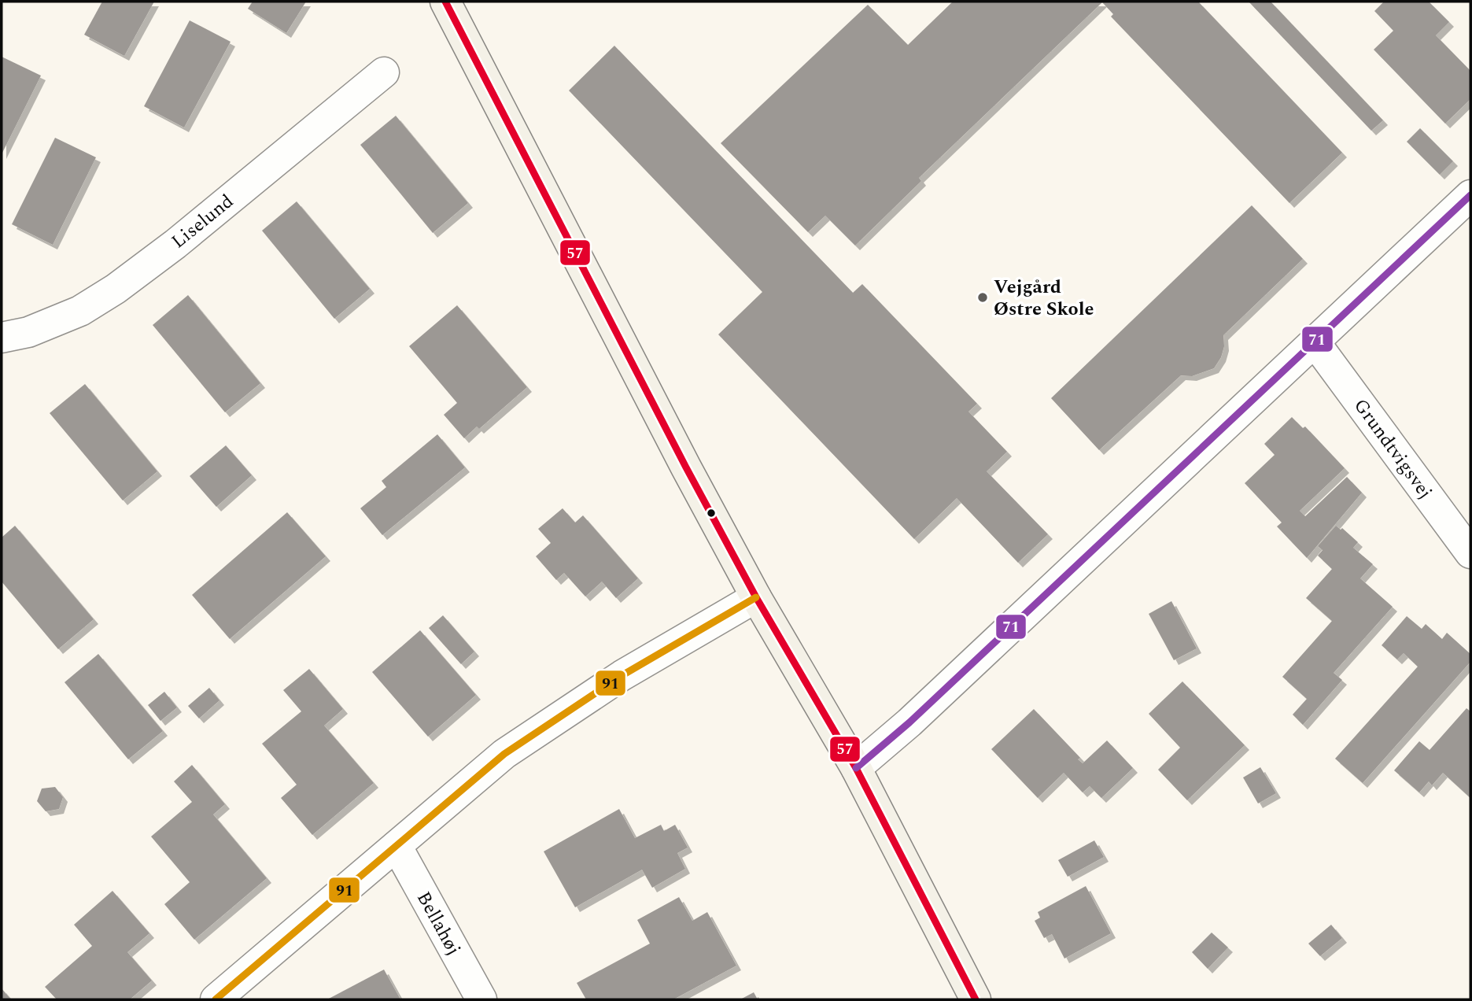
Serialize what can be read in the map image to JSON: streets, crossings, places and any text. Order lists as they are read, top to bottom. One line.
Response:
{"streets":{"street":["Liselund","Grundtvigsvej","Bellahøj"]},"places":["Vejgård Østre Skole"],"lines":["transit line 57","transit line 71","transit line 91"]}
